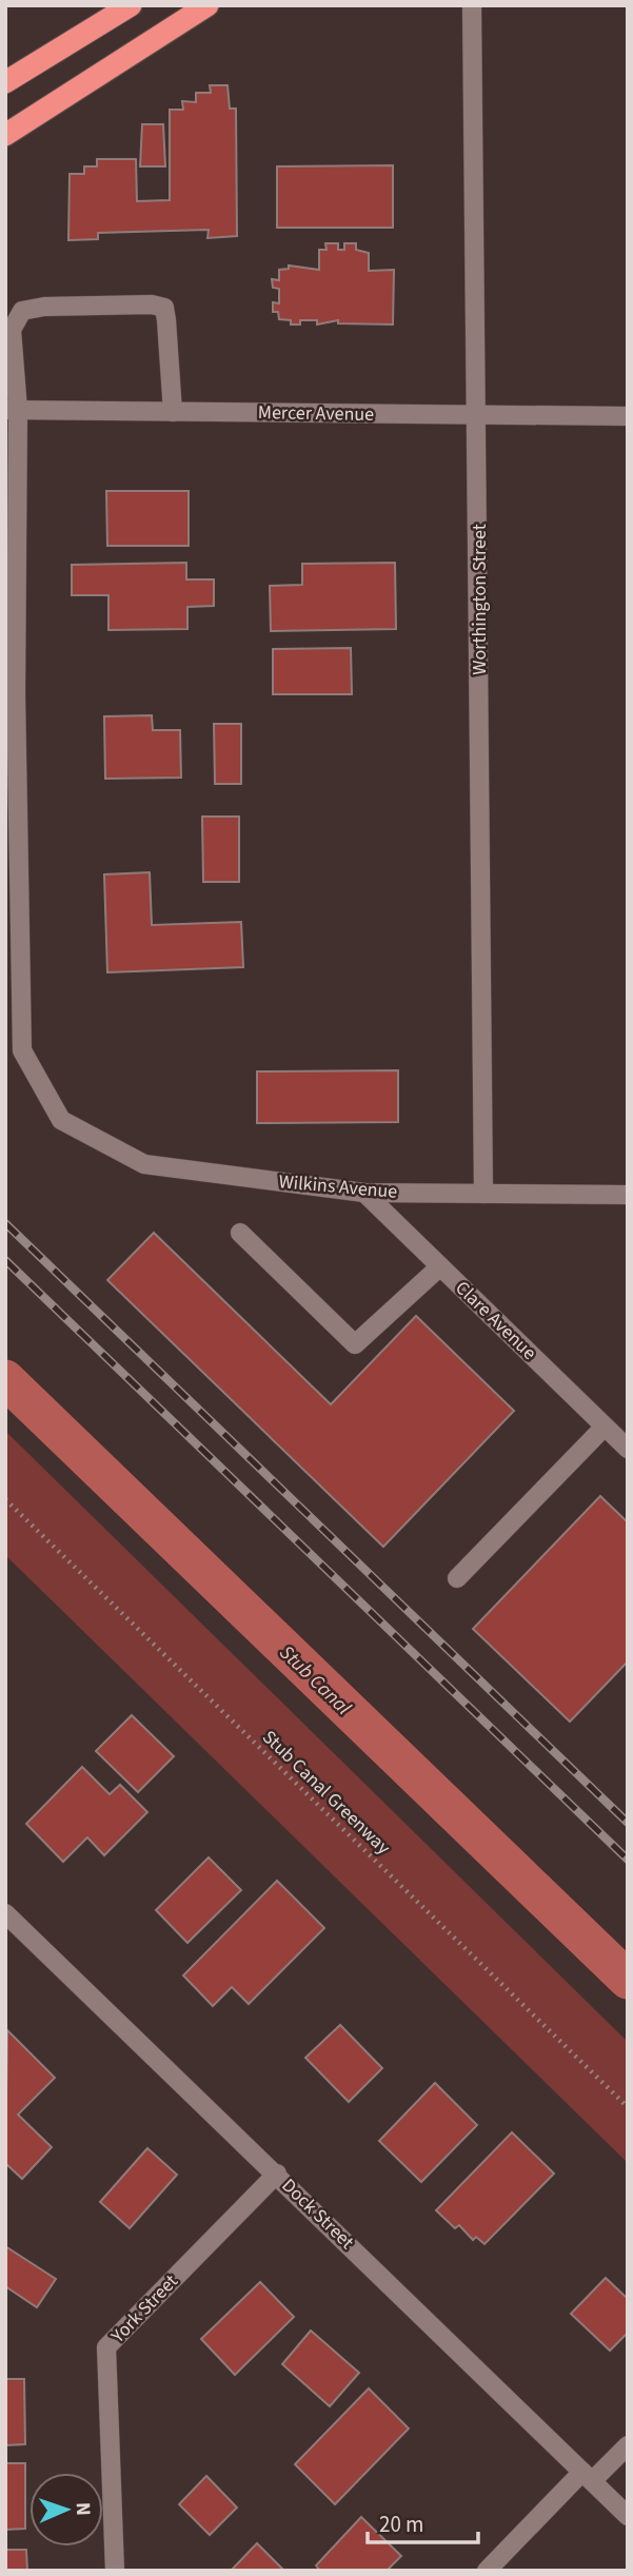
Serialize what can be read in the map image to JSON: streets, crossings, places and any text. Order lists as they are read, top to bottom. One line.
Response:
{"streets":{"street":["Mercer Avenue","Worthington Street","Wilkins Avenue","Clare Avenue","Dock Street","York Street"],"path":["Stub Canal Greenway"]},"crossings":[["Mercer Avenue","Worthington Street"],["Worthington Street","Wilkins Avenue"],["Wilkins Avenue","Clare Avenue"],["Dock Street","York Street"]],"water":["Stub Canal"],"scale_bar":"20 m","north":"right"}
